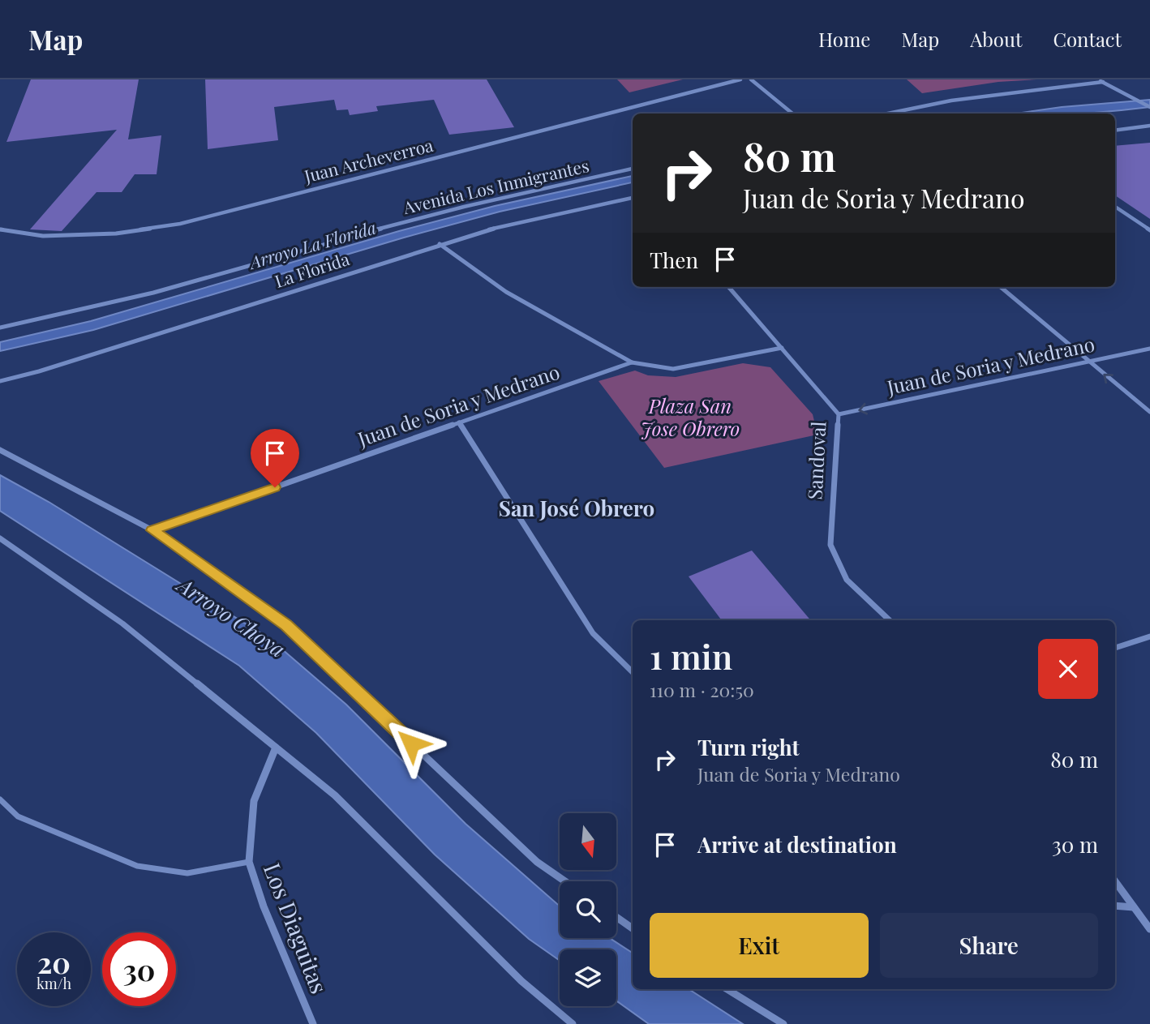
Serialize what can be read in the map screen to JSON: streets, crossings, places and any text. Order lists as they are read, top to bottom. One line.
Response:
{"streets":{"street":["Juan Archeverroa","Avenida Los Inmigrantes","La Florida","Juan de Soria y Medrano","Sandoval","Los Diaguitas"]},"crossings":[["Juan de Soria y Medrano","Sandoval"]],"districts":["San José Obrero"],"water":["Arroyo La Florida","Arroyo Choya"],"parks":["Plaza San Jose Obrero"],"north":"bottom","page":{"header":"Map","nav":["Home","Map","About","Contact"],"turn":["80 m","Juan de Soria y Medrano"],"then":"Then","heading":["1 min","110 m · 20:50"],"list":[{"name":"Turn right","note":"Juan de Soria y Medrano","value":"80 m"},{"name":"Arrive at destination","value":"30 m"}],"buttons":["Exit","Share"],"speed":"20 km/h","limit":"30"}}
